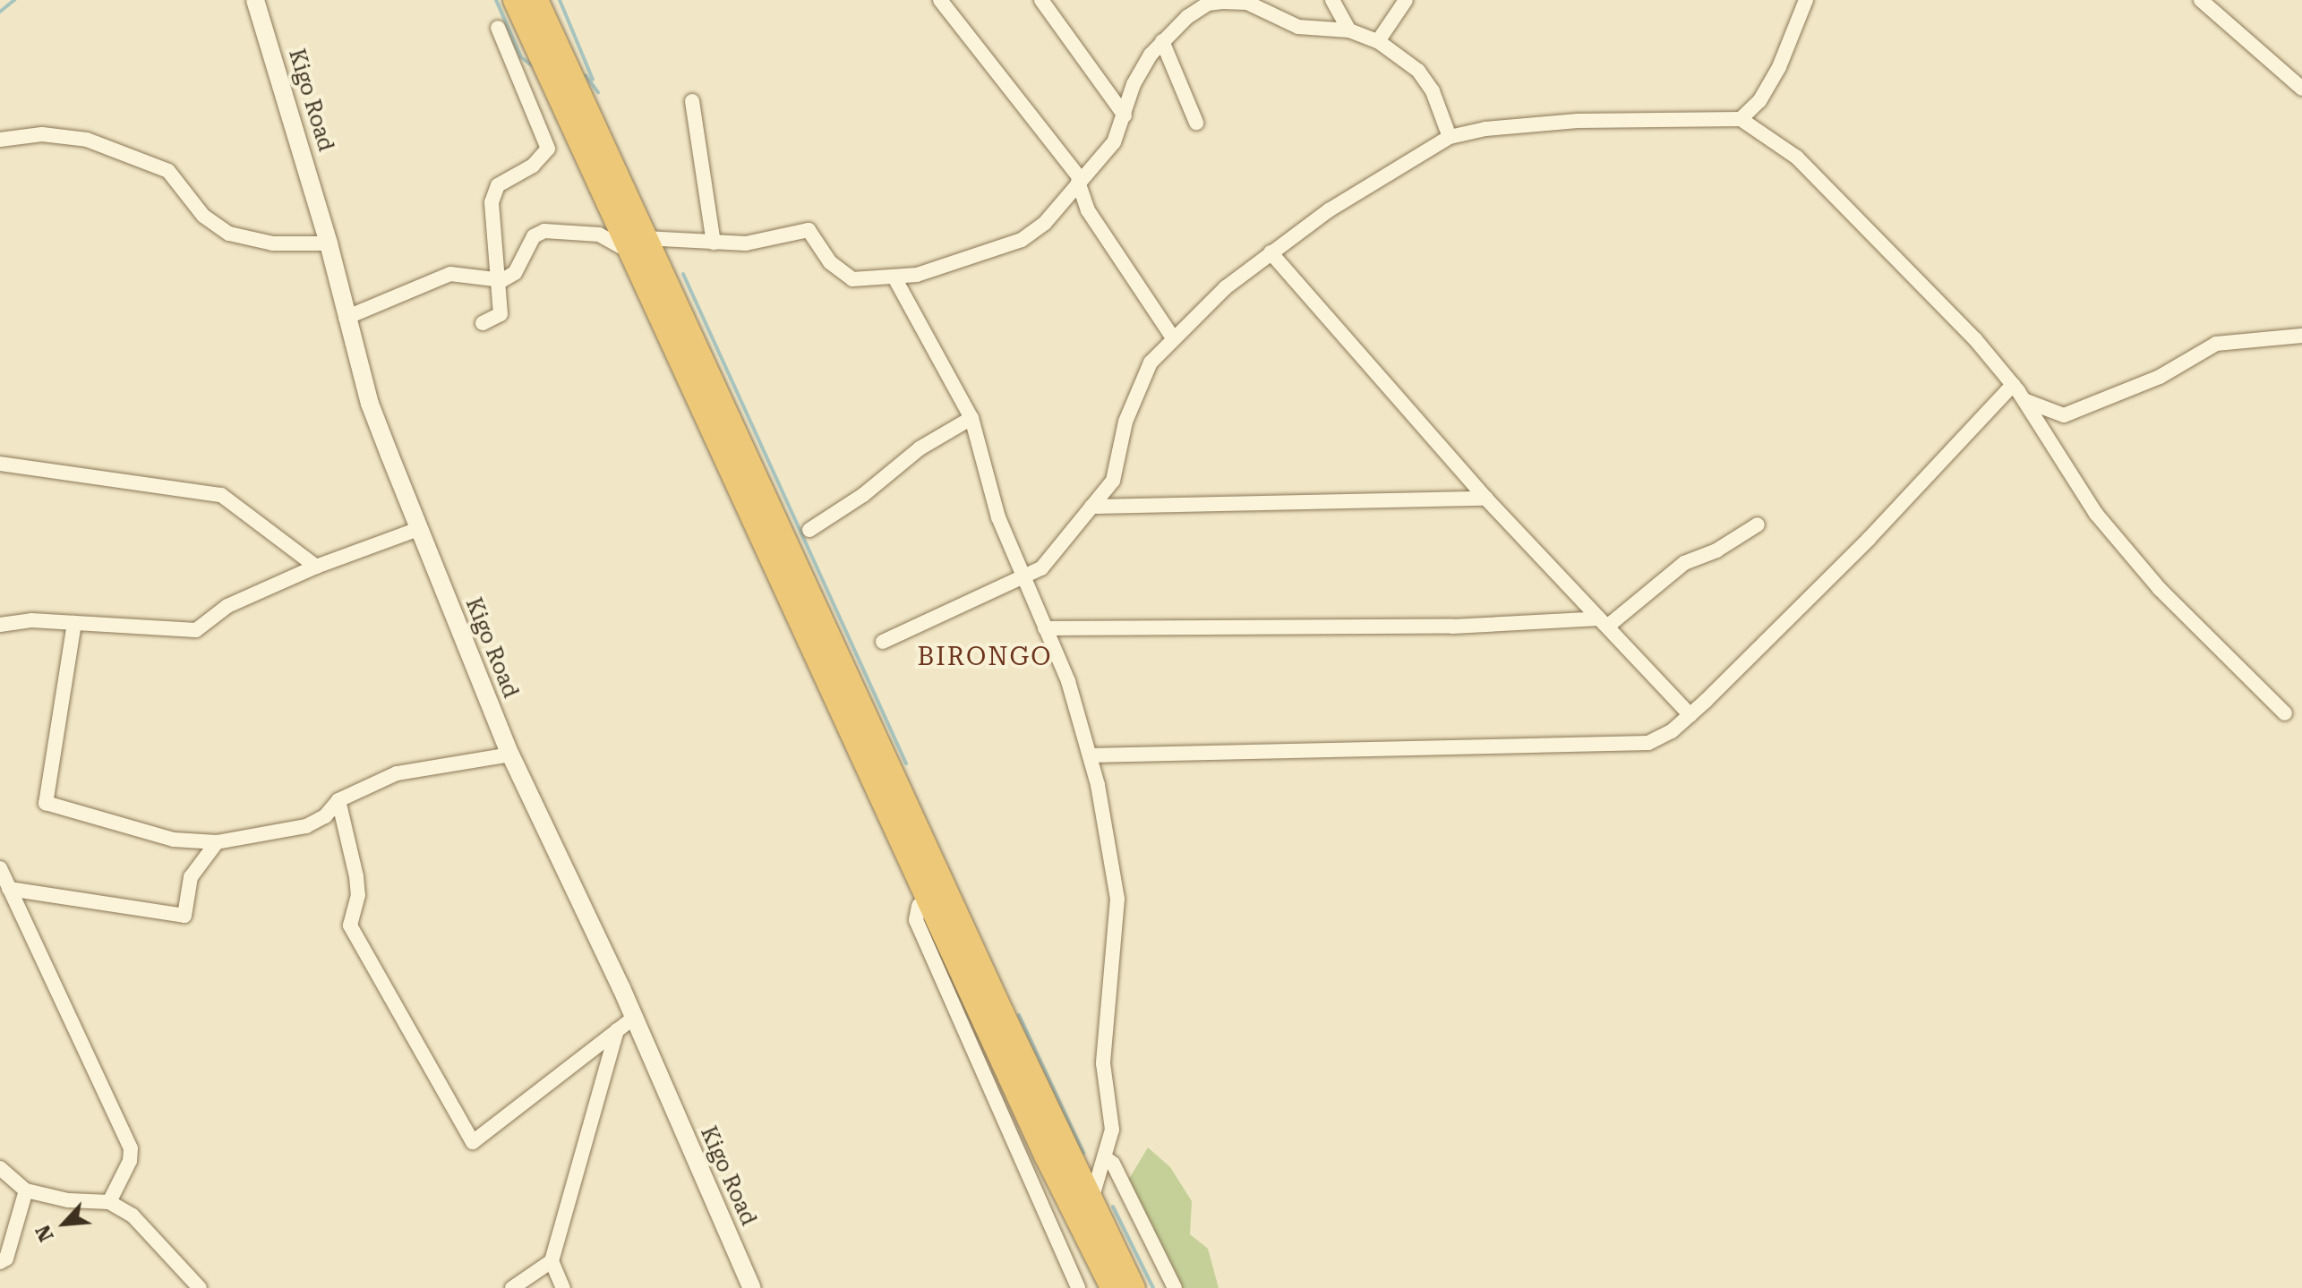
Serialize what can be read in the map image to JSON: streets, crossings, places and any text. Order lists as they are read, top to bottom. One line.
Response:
{"streets":{"street":["Kigo Road"]},"districts":["BIRONGO"],"north":"bottom left"}
